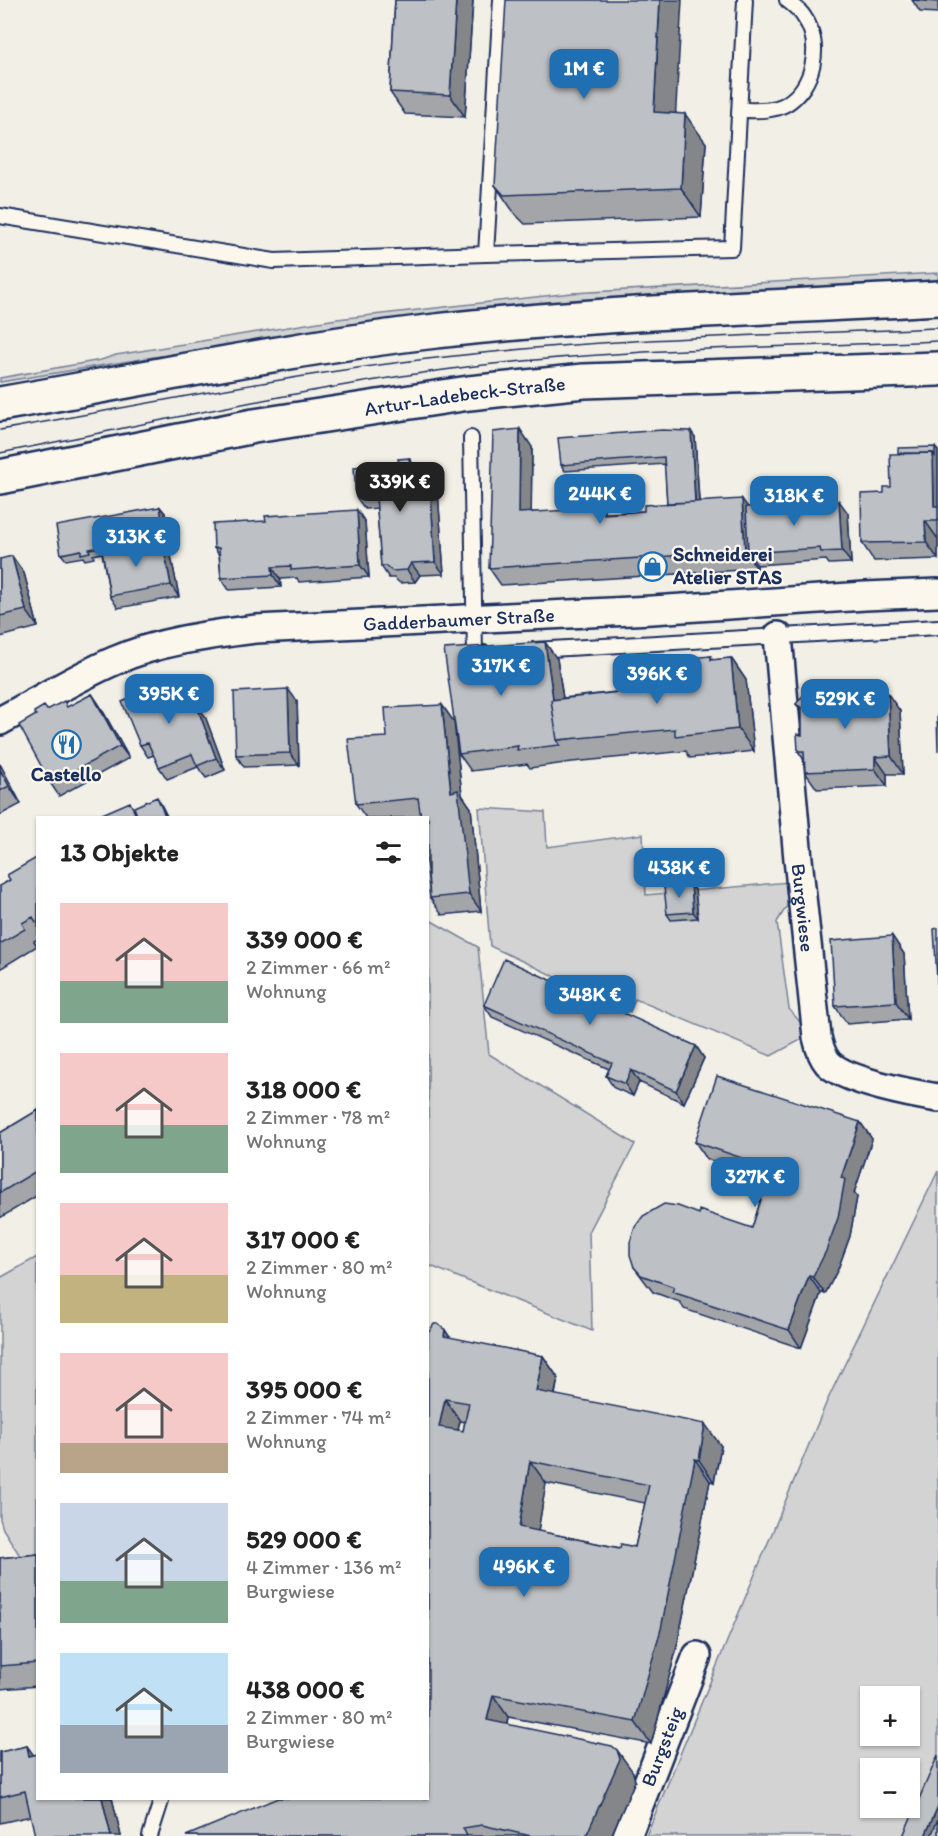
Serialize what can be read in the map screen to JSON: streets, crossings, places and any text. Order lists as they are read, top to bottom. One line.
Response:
{"streets":{"street":["Artur-Ladebeck-Straße","Gadderbaumer Straße","Burgwiese","Burgsteig"]},"places":{"shop":["Schneiderei Atelier STAS"],"restaurant":["Castello"]},"page":{"price":["1M €","339K €","244K €","318K €","313K €","317K €","396K €","395K €","529K €","438K €","348K €","327K €","496K €"],"heading":"13 Objekte","list":[{"name":"339 000 €","note":"2 Zimmer · 66 m² · Wohnung"},{"name":"318 000 €","note":"2 Zimmer · 78 m² · Wohnung"},{"name":"317 000 €","note":"2 Zimmer · 80 m² · Wohnung"},{"name":"395 000 €","note":"2 Zimmer · 74 m² · Wohnung"},{"name":"529 000 €","note":"4 Zimmer · 136 m² · Burgwiese"},{"name":"438 000 €","note":"2 Zimmer · 80 m² · Burgwiese"}],"map_buttons":["+","−"]}}
